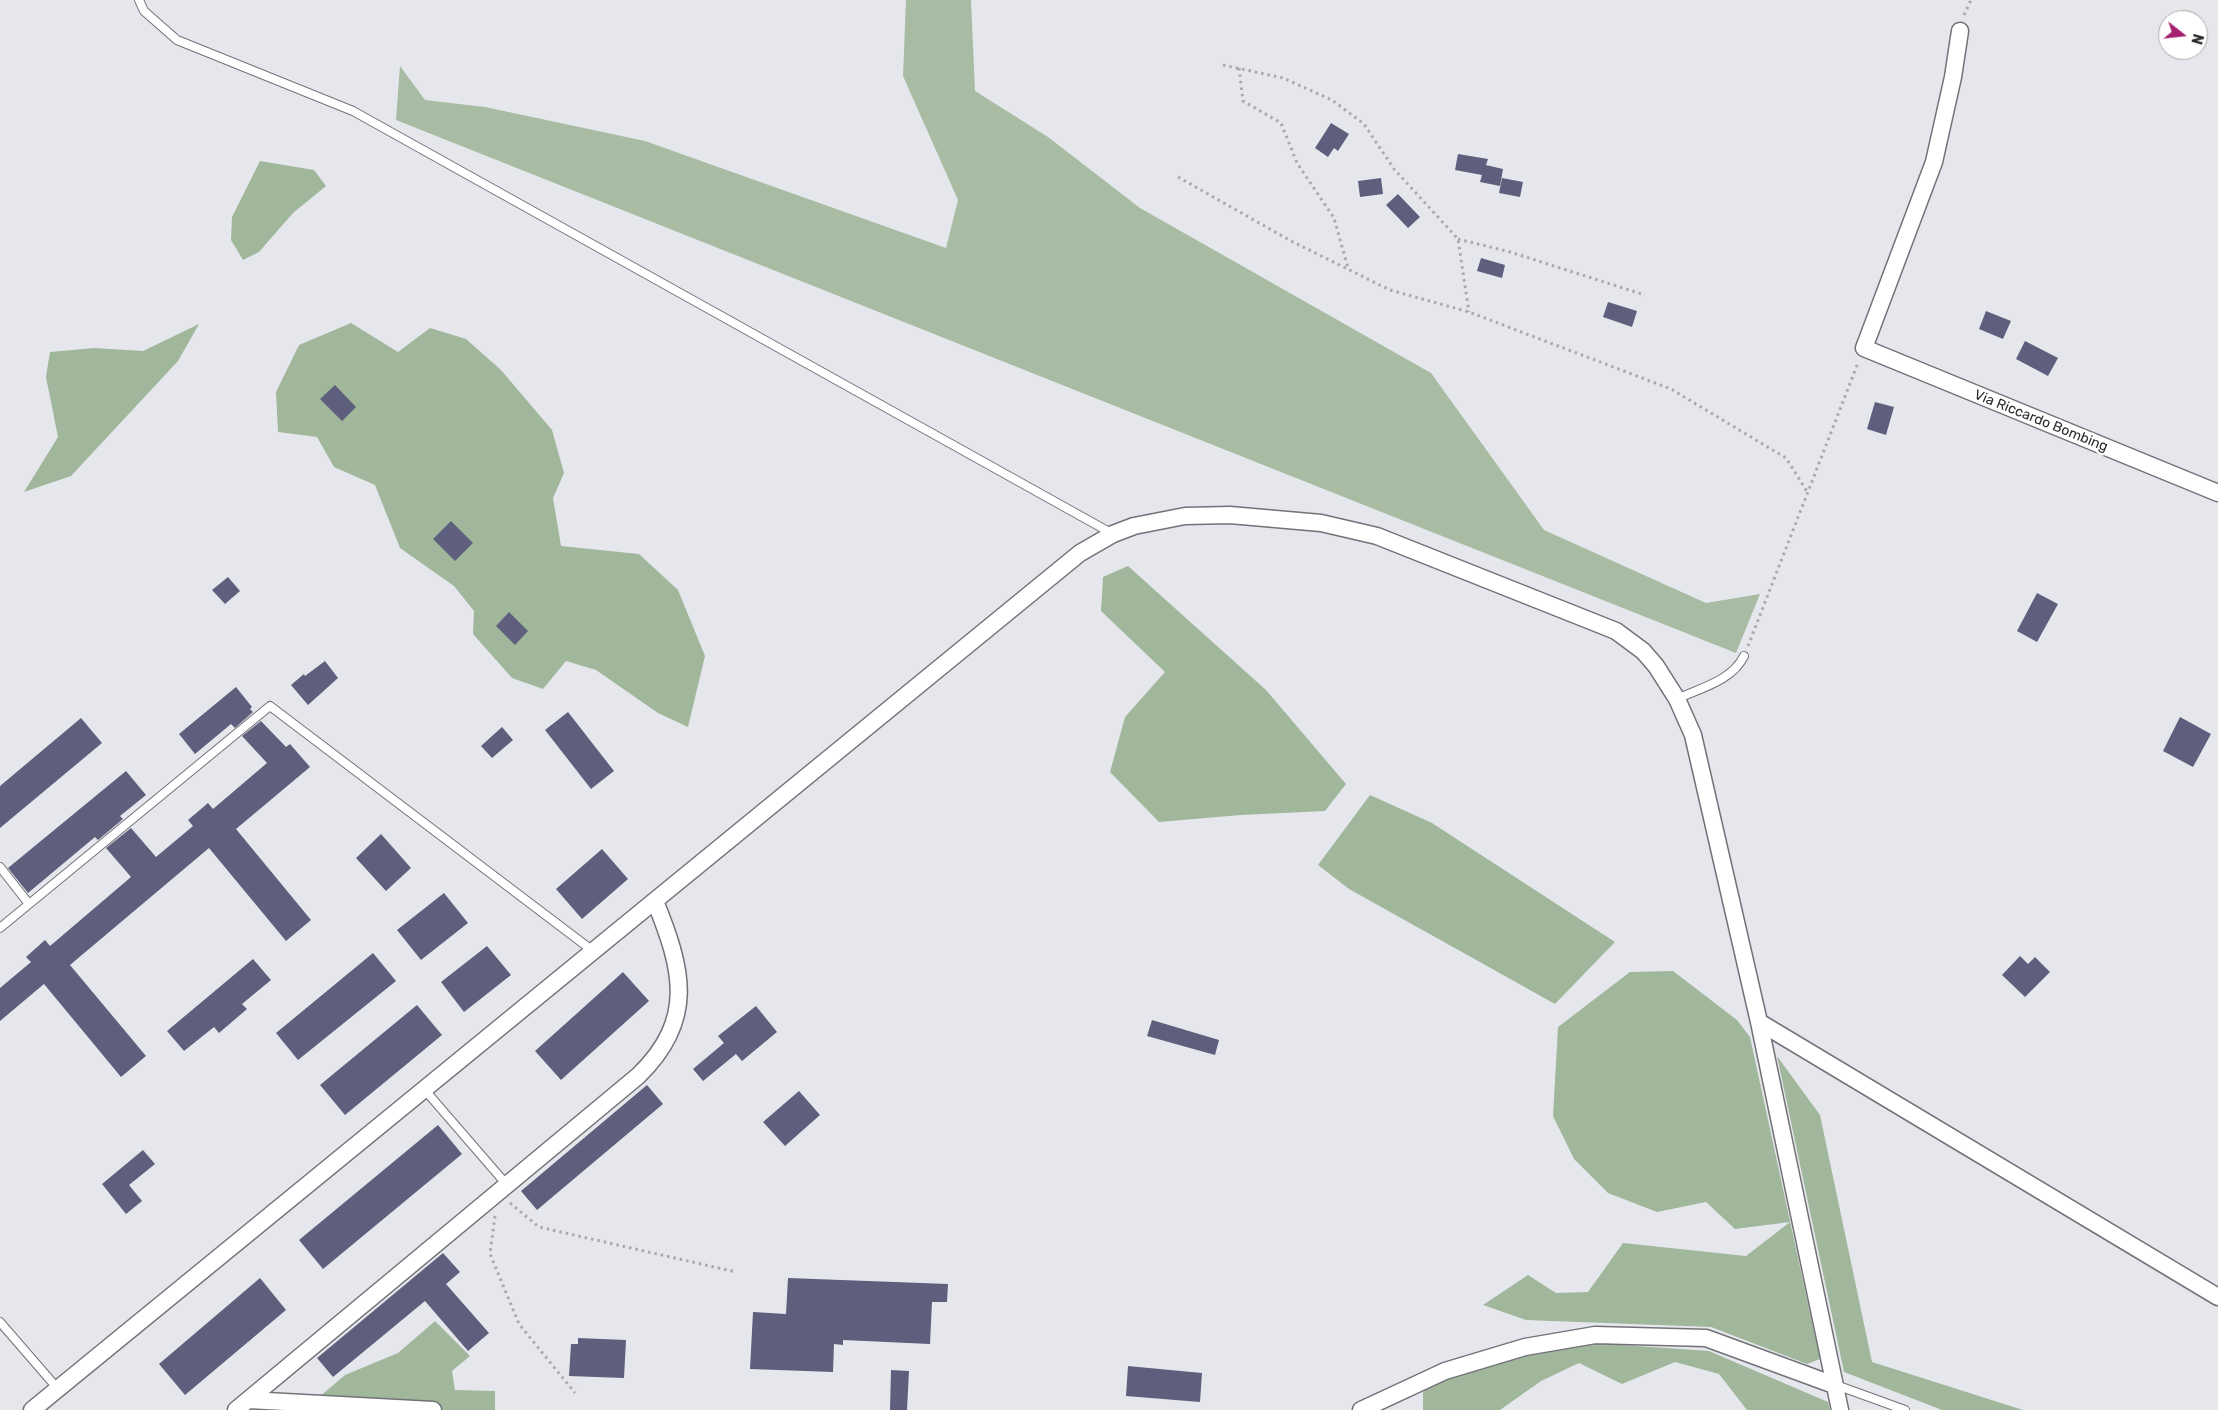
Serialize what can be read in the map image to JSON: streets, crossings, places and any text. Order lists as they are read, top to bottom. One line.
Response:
{"streets":{"street":["Via Riccardo Bombing"]},"north":"right"}
